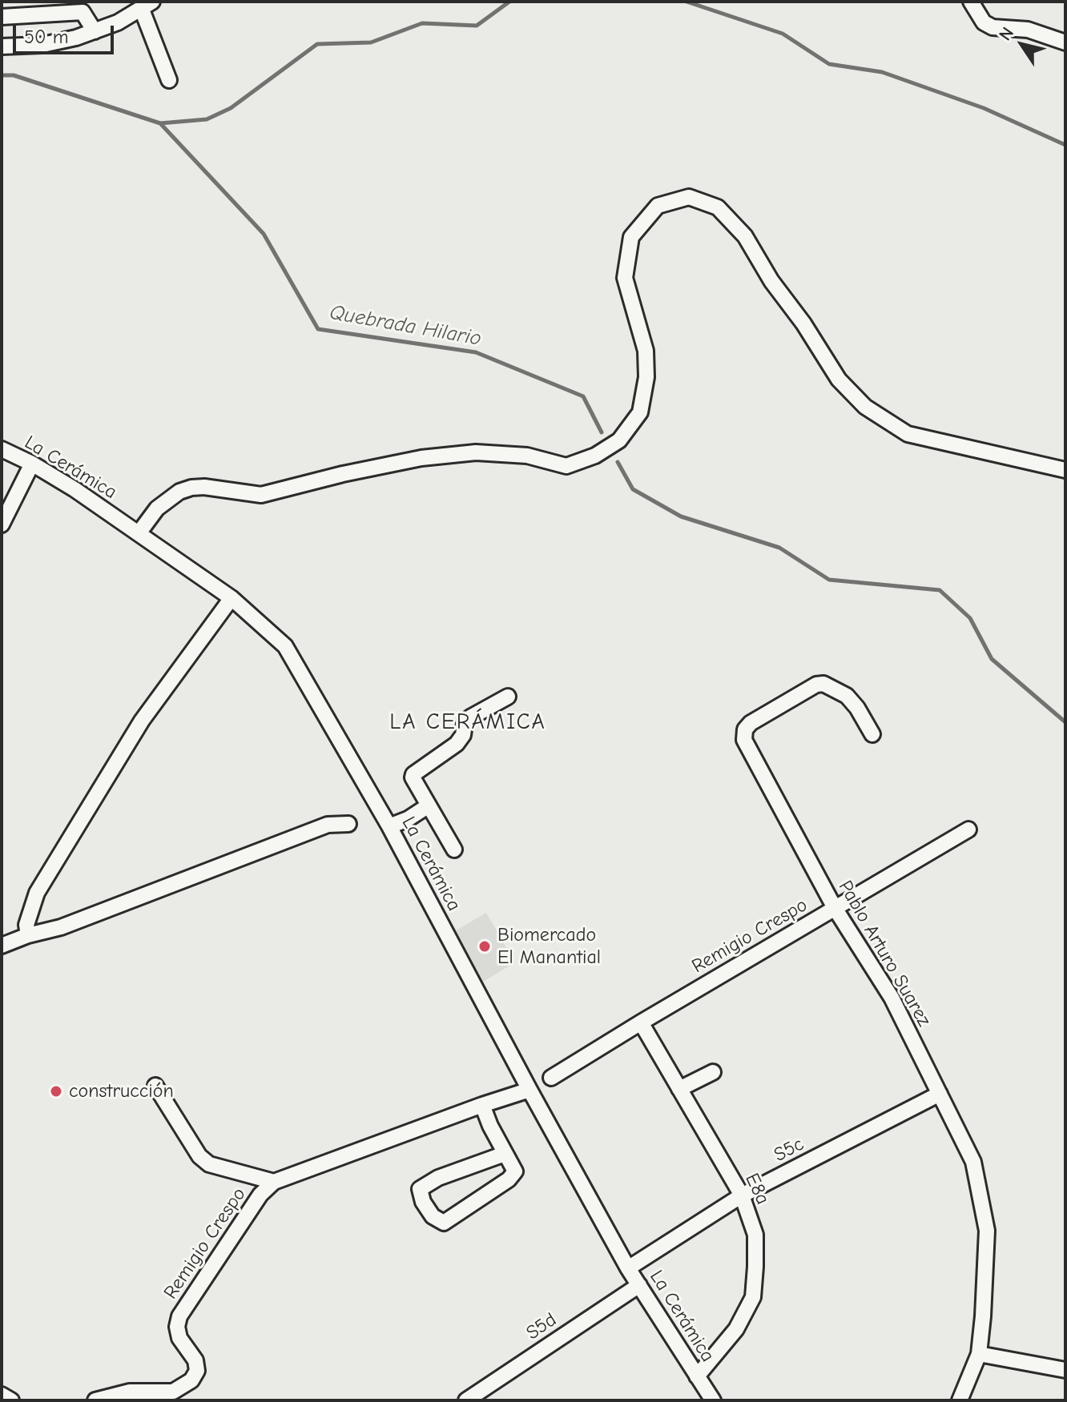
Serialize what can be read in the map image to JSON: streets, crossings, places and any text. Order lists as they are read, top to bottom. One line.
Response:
{"streets":{"street":["La Cerámica","Remigio Crespo","Pablo Arturo Suarez","S5c","E8a","S5d"]},"crossings":[["La Cerámica","Remigio Crespo"],["La Cerámica","S5c"],["La Cerámica","E8a"],["La Cerámica","S5d"],["Remigio Crespo","Pablo Arturo Suarez"],["Remigio Crespo","E8a"],["Pablo Arturo Suarez","S5c"],["S5c","E8a"]],"districts":["LA CERÁMICA"],"water":["Quebrada Hilario"],"places":["Biomercado El Manantial","construcción"],"scale_bar":"50 m","north":"top left"}
